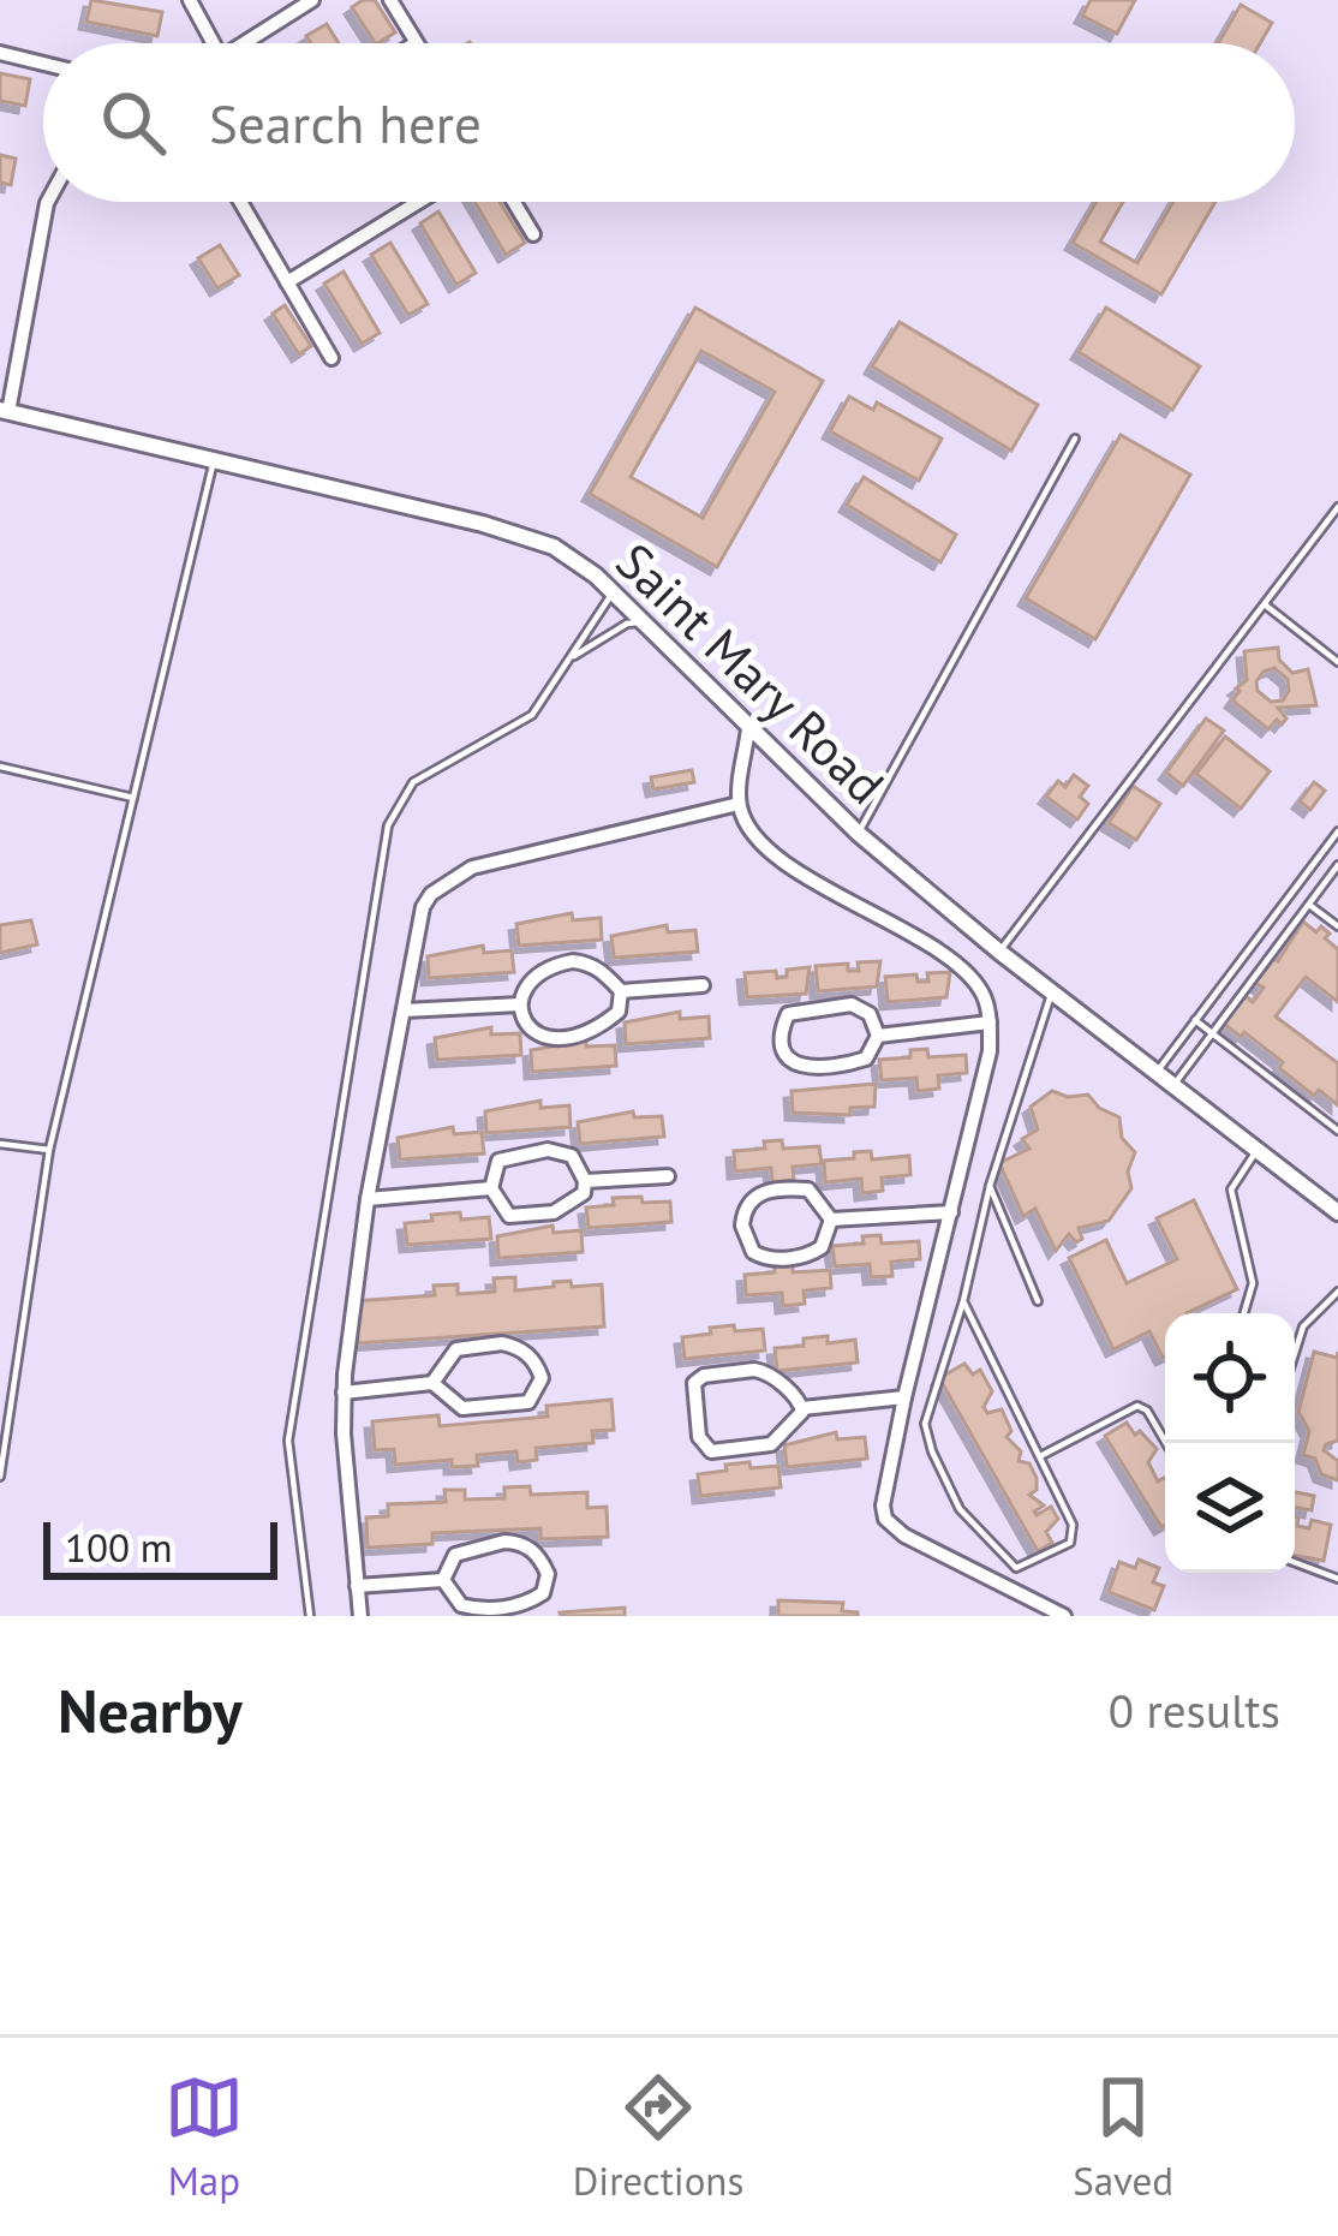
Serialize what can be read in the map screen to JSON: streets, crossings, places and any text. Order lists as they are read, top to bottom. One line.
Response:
{"streets":{"street":["Saint Mary Road"]},"scale_bar":"100 m","page":{"search":"Search here","scale":"100 m","heading":["Nearby","0 results"],"nav":["Map","Directions","Saved"]}}
